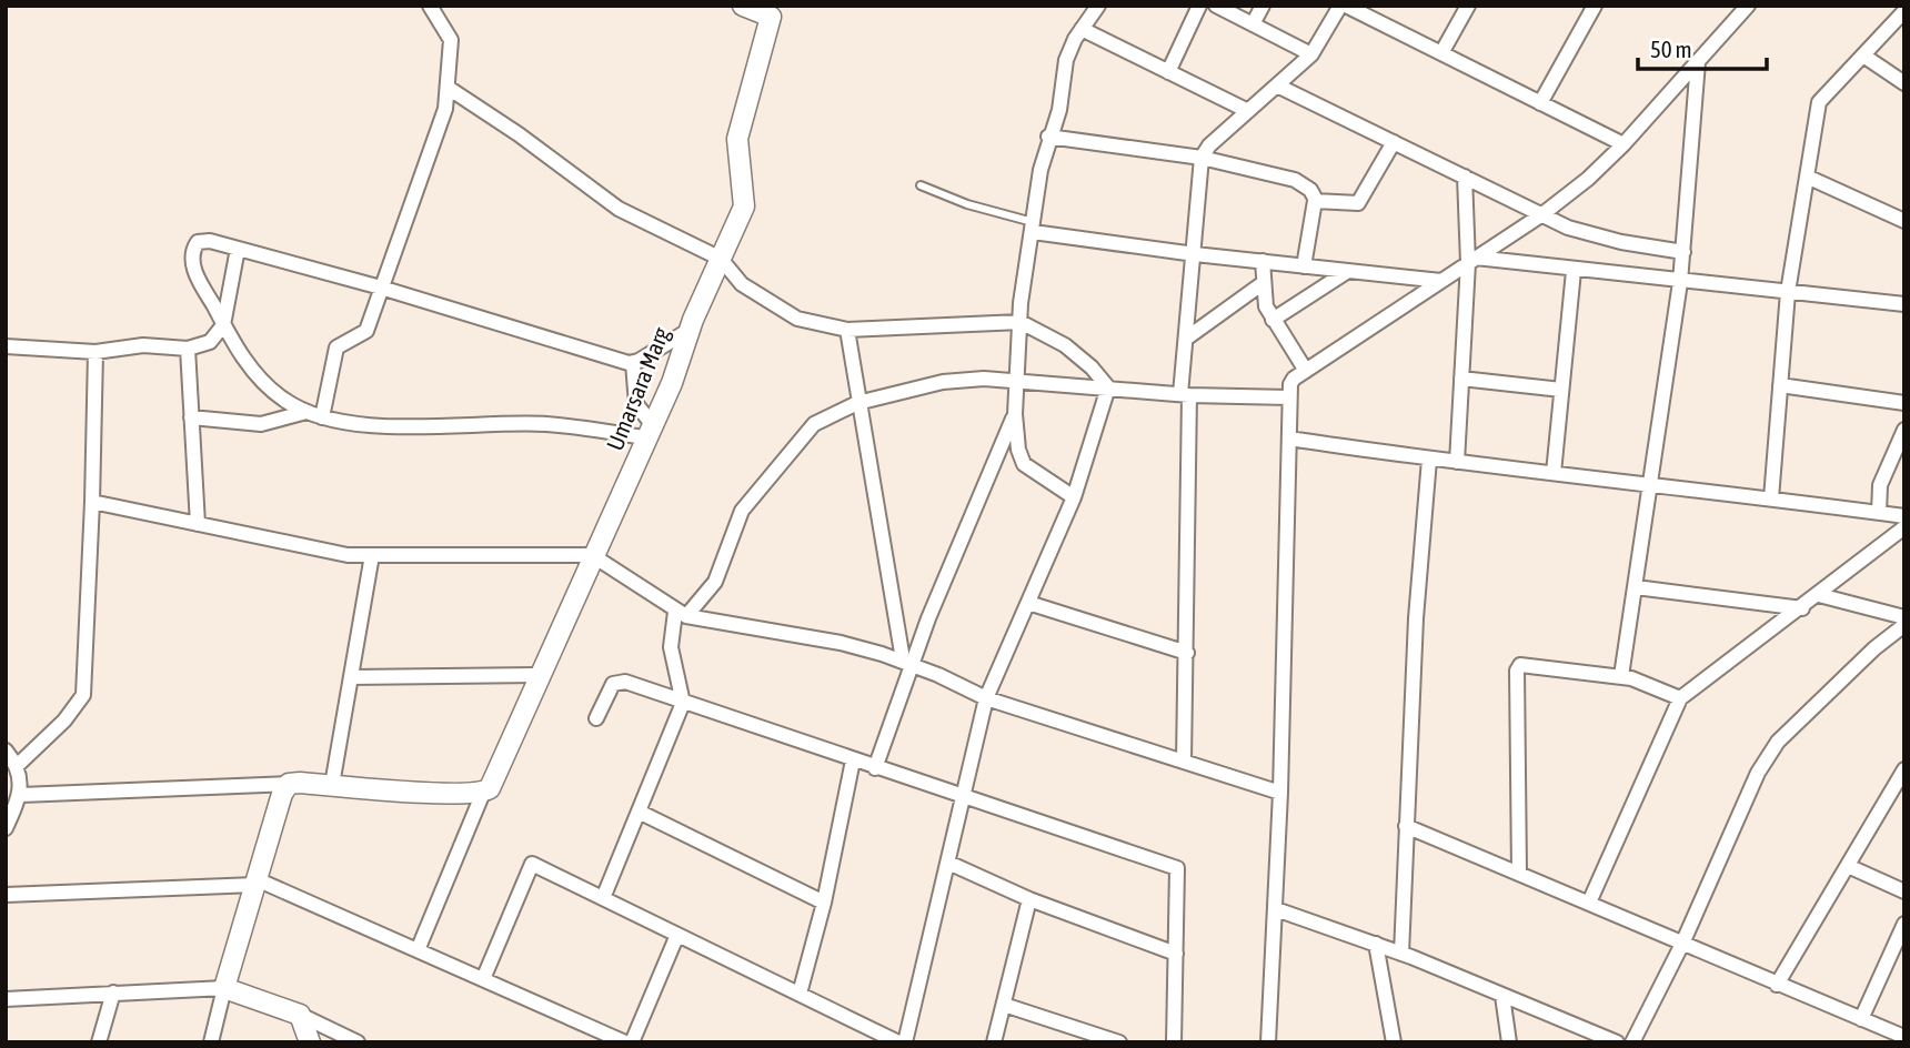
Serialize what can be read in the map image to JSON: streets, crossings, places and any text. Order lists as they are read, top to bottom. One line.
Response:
{"streets":{"street":["Umarsara Marg"]},"scale_bar":"50 m"}
